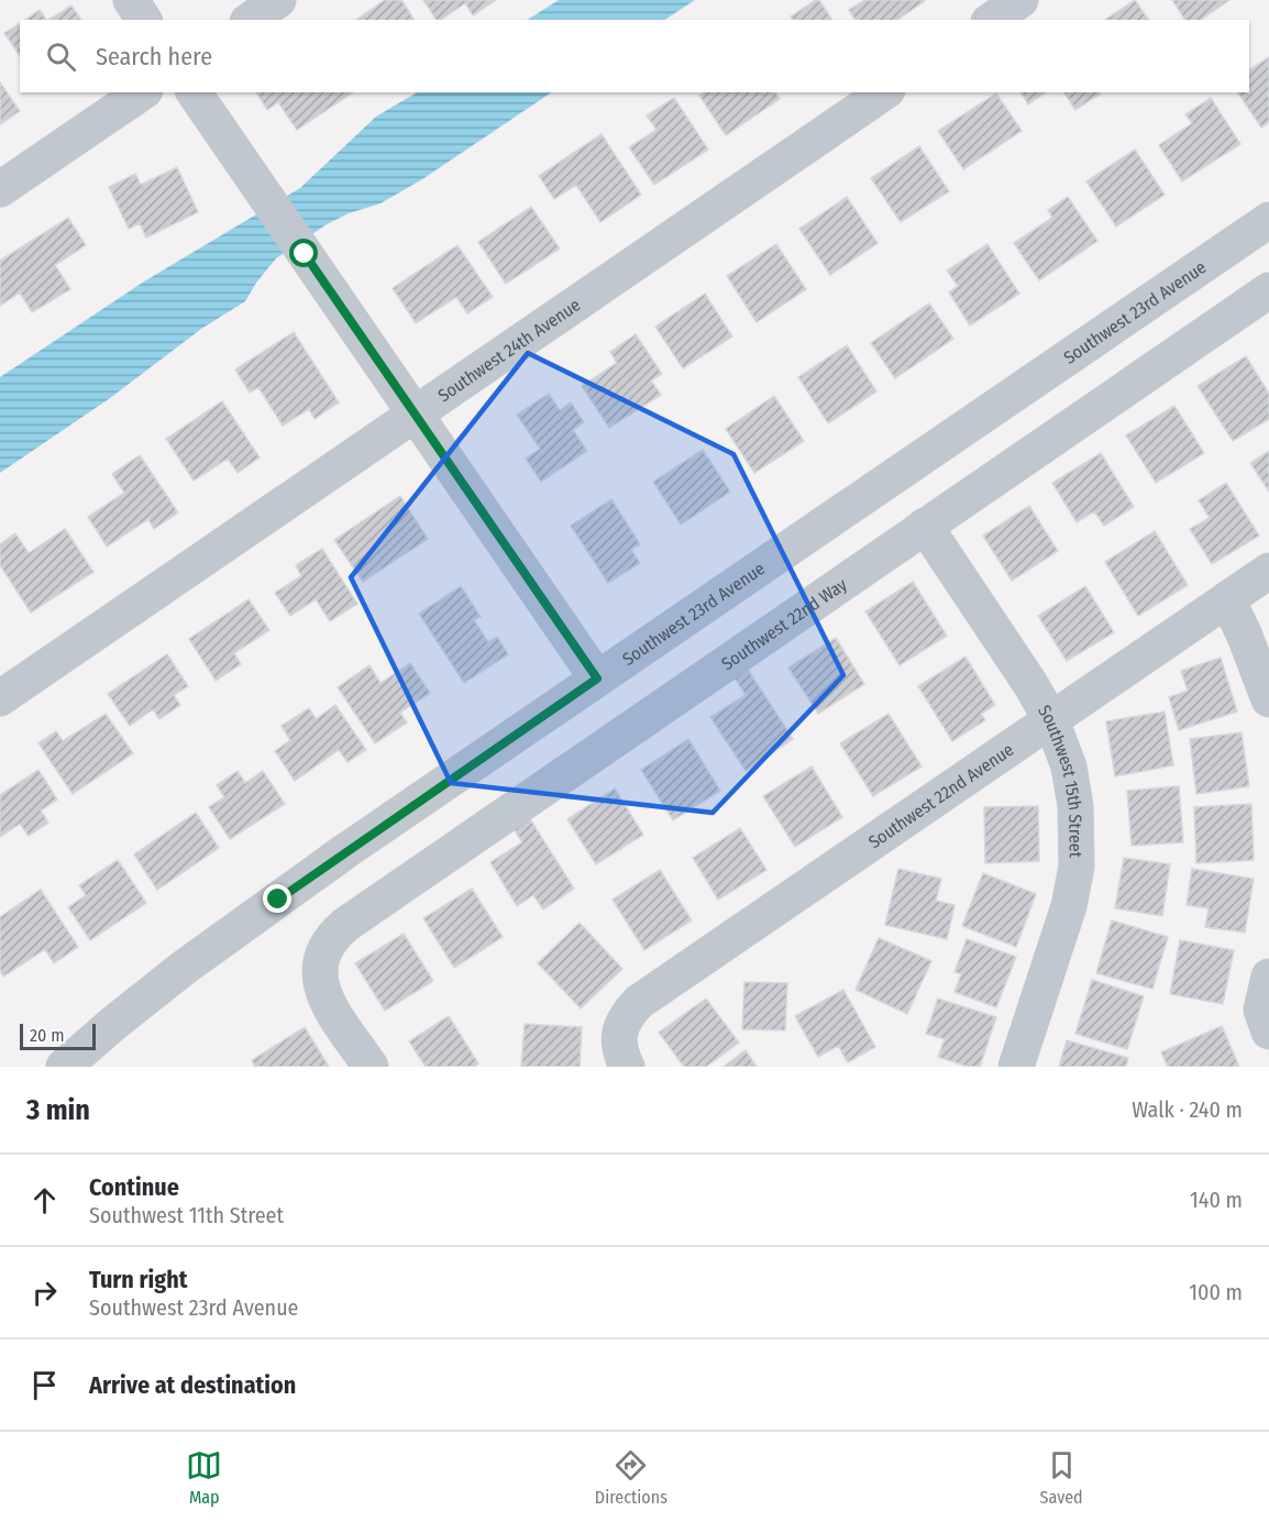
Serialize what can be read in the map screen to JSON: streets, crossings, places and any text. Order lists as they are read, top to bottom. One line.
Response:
{"streets":{"street":["Southwest 23rd Avenue","Southwest 24th Avenue","Southwest 22nd Way","Southwest 15th Street","Southwest 22nd Avenue"]},"crossings":[["Southwest 22nd Way","Southwest 15th Street"],["Southwest 15th Street","Southwest 22nd Avenue"]],"scale_bar":"20 m","page":{"search":"Search here","scale":"20 m","heading":["3 min","Walk · 240 m"],"list":[["Continue","Southwest 11th Street","140 m"],["Turn right","Southwest 23rd Avenue","100 m"],"Arrive at destination"],"nav":["Map","Directions","Saved"]}}
